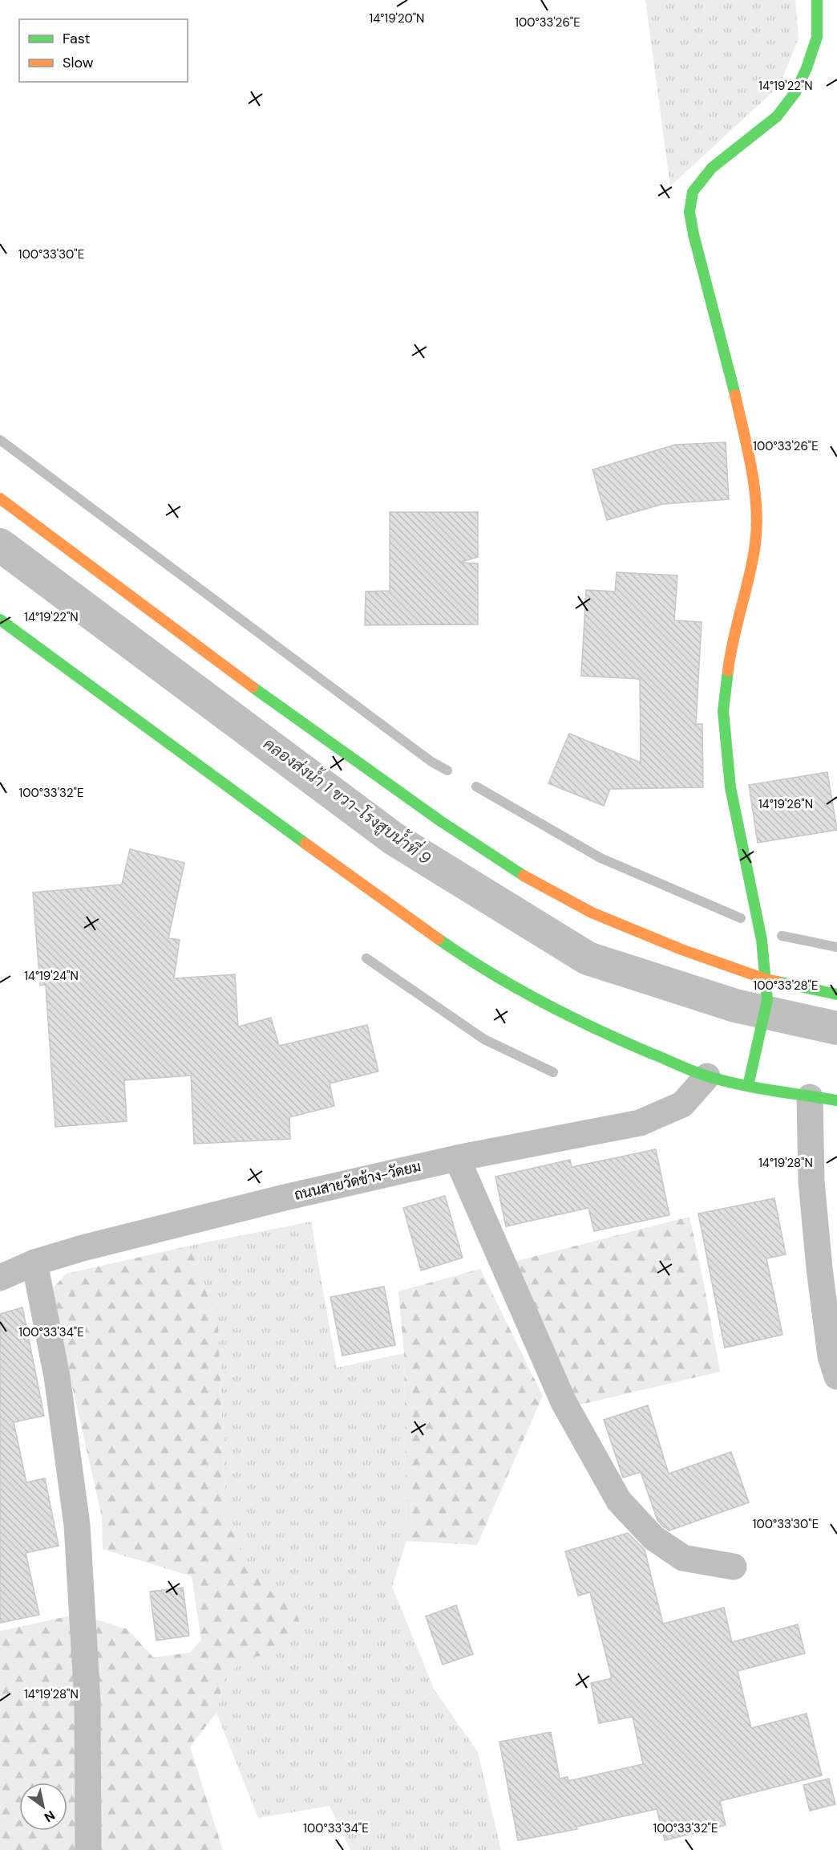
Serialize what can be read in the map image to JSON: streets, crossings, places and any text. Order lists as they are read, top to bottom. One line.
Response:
{"streets":{"street":["ถนนสายวัดช้าง-วัดยม"]},"water":["คลองส่งน้ำ 1 ขวา-โรงสูบน้ำที่ 9"],"legend":["Fast","Slow"],"north":"bottom right","coordinates":["14°19'20\"N","100°33'26\"E","14°19'22\"N","100°33'30\"E","100°33'32\"E","14°19'26\"N","14°19'24\"N","100°33'28\"E","14°19'28\"N","100°33'34\"E"]}
